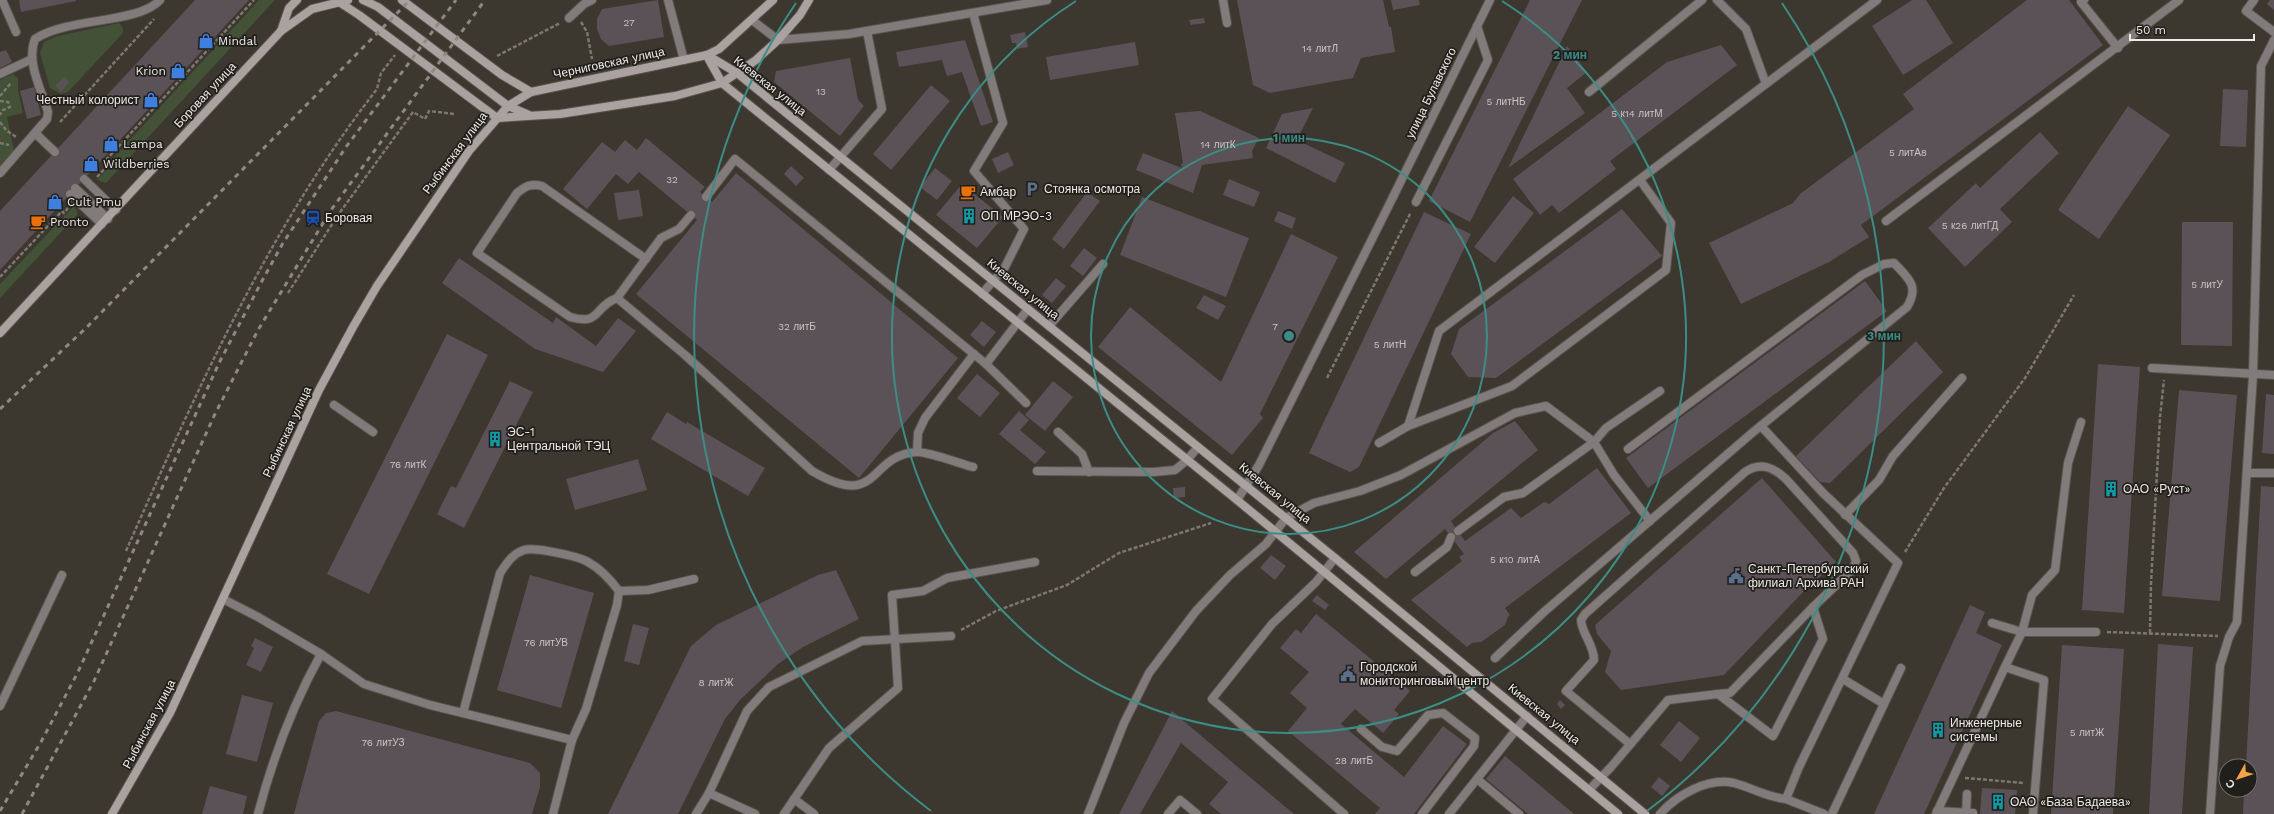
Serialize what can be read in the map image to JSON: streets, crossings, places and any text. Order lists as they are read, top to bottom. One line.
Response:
{"streets":{"street":["Черниговская улица","Киевская улица","улица Булавского","Боровая улица","Рыбинская улица"]},"crossings":[["Черниговская улица","Киевская улица"],["Черниговская улица","Рыбинская улица"],["Киевская улица","улица Булавского"]],"places":{"shop":["Mindal","Krion","Честный колорист","Lampa","Wildberries","Cult Pmu"],"parking":["Стоянка осмотра"],"cafe":["Амбар","Pronto"],"building":["ОП МРЭО-3","ЭС-1 Центральной ТЭЦ","ОАО «Руст»","Инженерные системы","ОАО «База Бадаева»"],"station":["Боровая"],"public building":["Санкт-Петербургский филиал Архива РАН","Городской мониторинговый центр"]},"house_numbers":["27","14 литЛ","13","5 литНБ","5 к14 литМ","14 литК","5 литА8","32","5 к26 литГД","5 литУ","32 литБ","7","5 литН","76 литК","5 к10 литА","76 литУВ","8 литЖ","5 литЖ","76 литУЗ","28 литБ"],"scale_bar":"50 m","north":"bottom left","rings":["2 мин","1 мин","3 мин"]}
